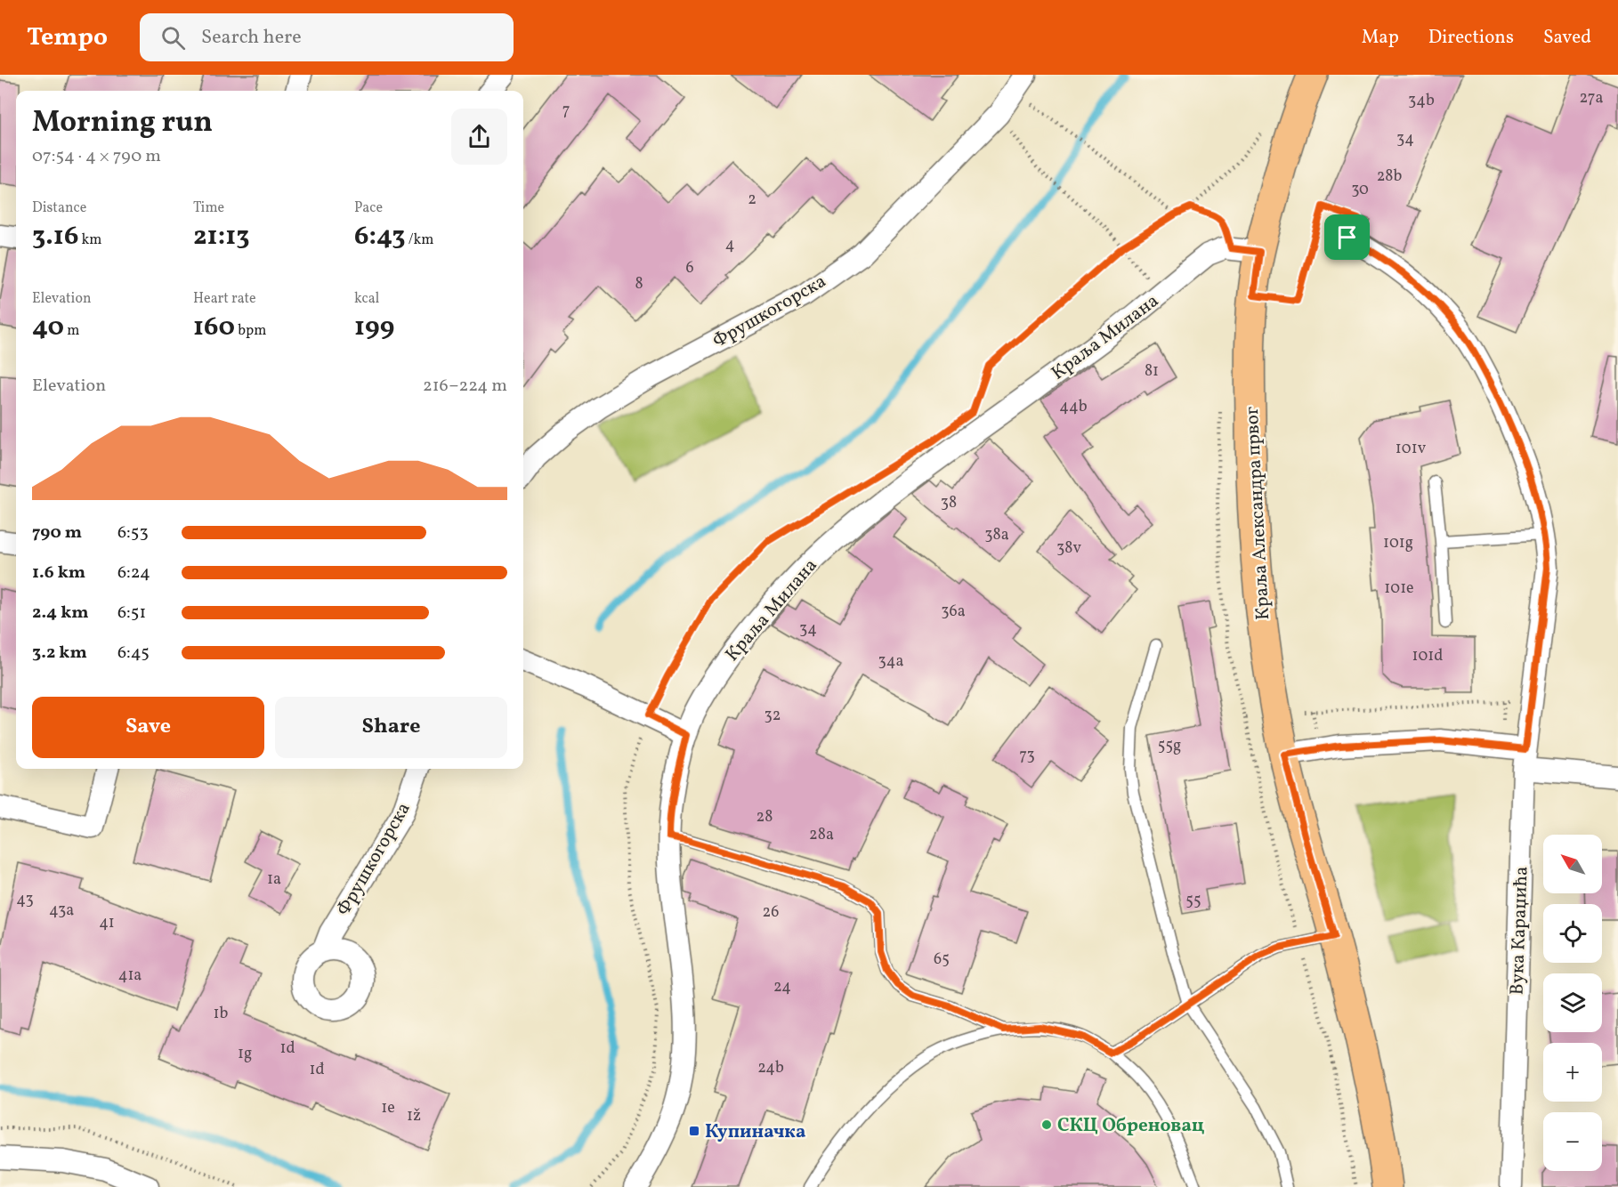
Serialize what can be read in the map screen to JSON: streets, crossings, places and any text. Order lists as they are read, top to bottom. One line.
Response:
{"streets":{"main road":["Краља Александра првог"],"street":["Фрушкогорска","Краља Милана","Вука Караџића"]},"crossings":[["Краља Милана","Краља Александра првог"]],"places":{"other":["СКЦ Обреновац"],"transit":["Купиначка"]},"house_numbers":["27a","34b","7","34","28b","30","2","4","6","8","81","44b","101v","38","38a","101g","38v","101e","36a","34","101d","34a","32","55g","73","28","28a","1a","43","55","43a","26","41","65","41a","24","1b","1d","1g","24b","1đ","1e","1ž"],"north":"top left","page":{"header":"Tempo","search":"Search here","nav":["Map","Directions","Saved"],"heading":["Morning run","07:54 · 4 × 790 m"],"stats":[["Distance","3.16 km"],["Time","21:13"],["Pace","6:43 /km"],["Elevation","40 m"],["Heart rate","160 bpm"],["kcal","199"]],"chart":["Elevation","216–224 m"],"list":[{"name":"790 m","note":"6:53"},{"name":"1.6 km","note":"6:24"},{"name":"2.4 km","note":"6:51"},{"name":"3.2 km","note":"6:45"}],"buttons":["Save","Share"],"map_buttons":["+","−"]}}
